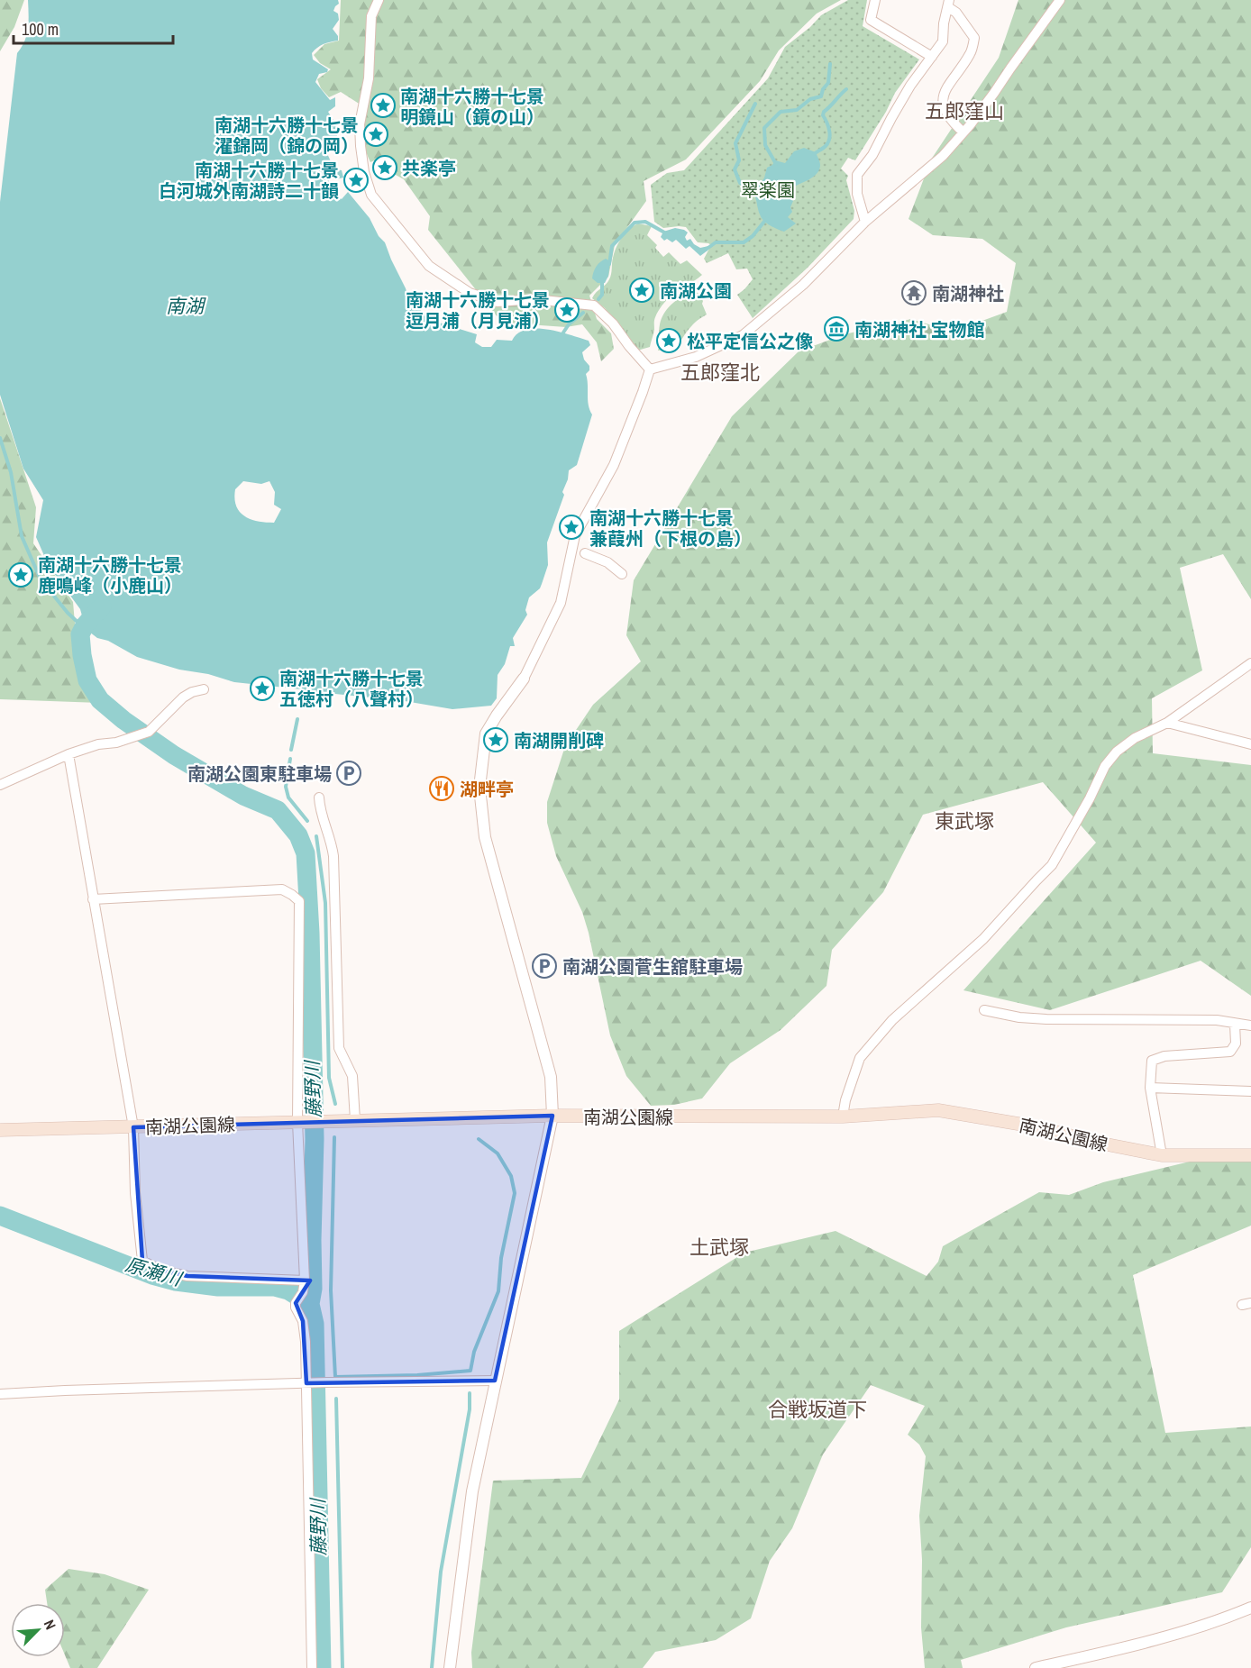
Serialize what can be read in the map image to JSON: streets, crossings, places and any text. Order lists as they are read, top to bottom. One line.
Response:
{"streets":{"main road":["南湖公園線"]},"districts":["五郎窪山","五郎窪北","東武塚","土武塚","合戦坂道下"],"water":["南湖","藤野川","原瀬川"],"parks":["翠楽園"],"places":{"place":["南湖十六勝十七景 明鏡山（鏡の山）","南湖十六勝十七景 濯錦岡（錦の岡）","共楽亭","南湖十六勝十七景 白河城外南湖詩二十韻","南湖公園","南湖十六勝十七景 逗月浦（月見浦）","松平定信公之像","南湖十六勝十七景 兼葭州（下根の島）","南湖十六勝十七景 鹿鳴峰（小鹿山）","南湖十六勝十七景 五徳村（八聲村）","南湖開削碑"],"temple":["南湖神社"],"museum":["南湖神社 宝物館"],"parking":["南湖公園東駐車場","南湖公園菅生舘駐車場"],"restaurant":["湖畔亭"]},"scale_bar":"100 m","north":"top right"}
